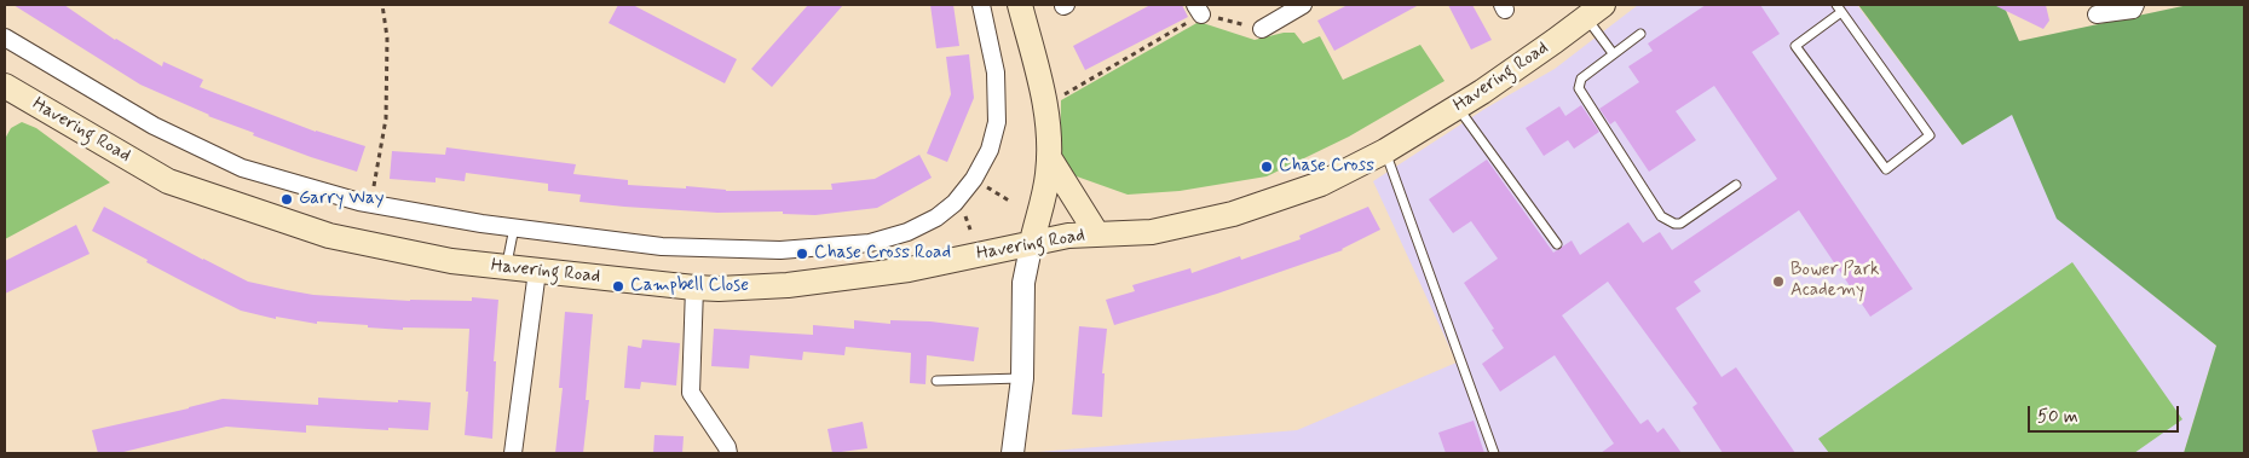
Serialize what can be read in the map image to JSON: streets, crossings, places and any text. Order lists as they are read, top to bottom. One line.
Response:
{"streets":{"main road":["Havering Road"]},"places":["Chase Cross","Garry Way","Chase Cross Road","Bower Park Academy","Campbell Close"],"scale_bar":"50 m"}
